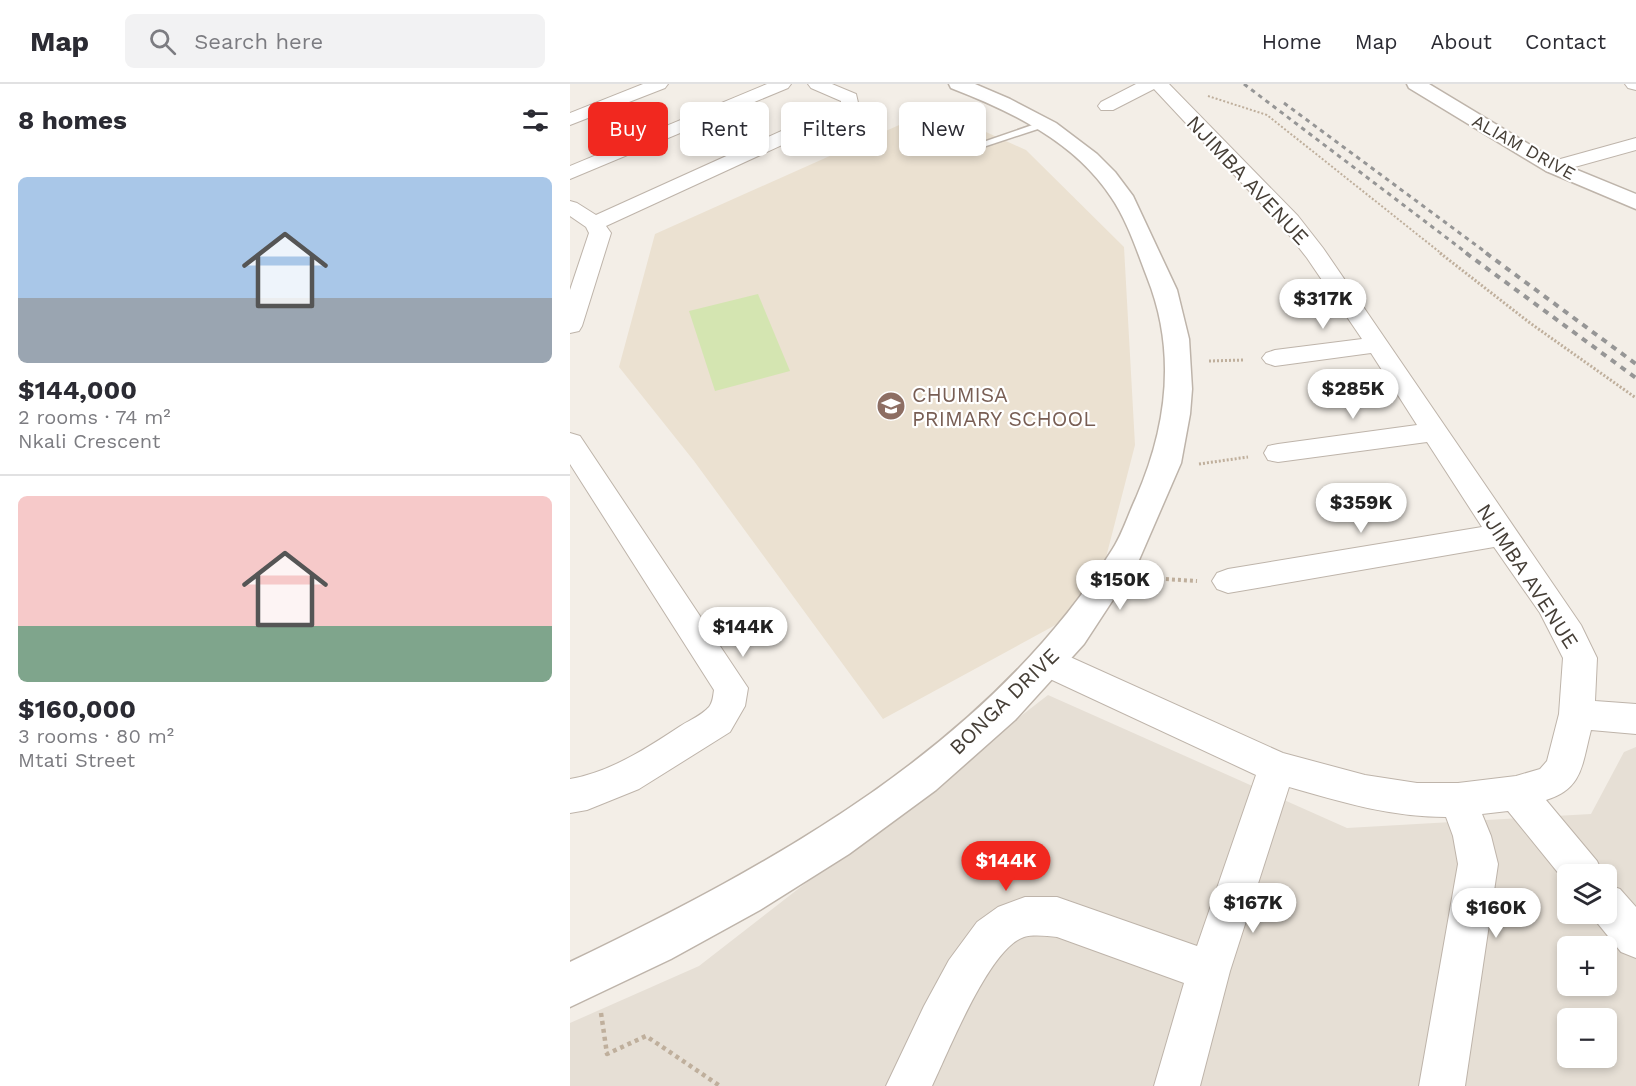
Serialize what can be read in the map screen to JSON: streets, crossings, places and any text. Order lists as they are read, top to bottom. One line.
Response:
{"streets":{"street":["ALIAM DRIVE","NJIMBA AVENUE","BONGA DRIVE"]},"crossings":[["NJIMBA AVENUE","BONGA DRIVE"]],"places":{"school or university":["CHUMISA PRIMARY SCHOOL"]},"page":{"header":"Map","search":"Search here","nav":["Home","Map","About","Contact"],"heading":"8 homes","chip":["Buy","Rent","Filters","New"],"list":[{"name":"$144,000","note":"2 rooms · 74 m² · Nkali Crescent"},{"name":"$160,000","note":"3 rooms · 80 m² · Mtati Street"}],"price":["$317K","$285K","$359K","$150K","$144K","$144K","$167K","$160K"],"map_buttons":["+","−"]}}
